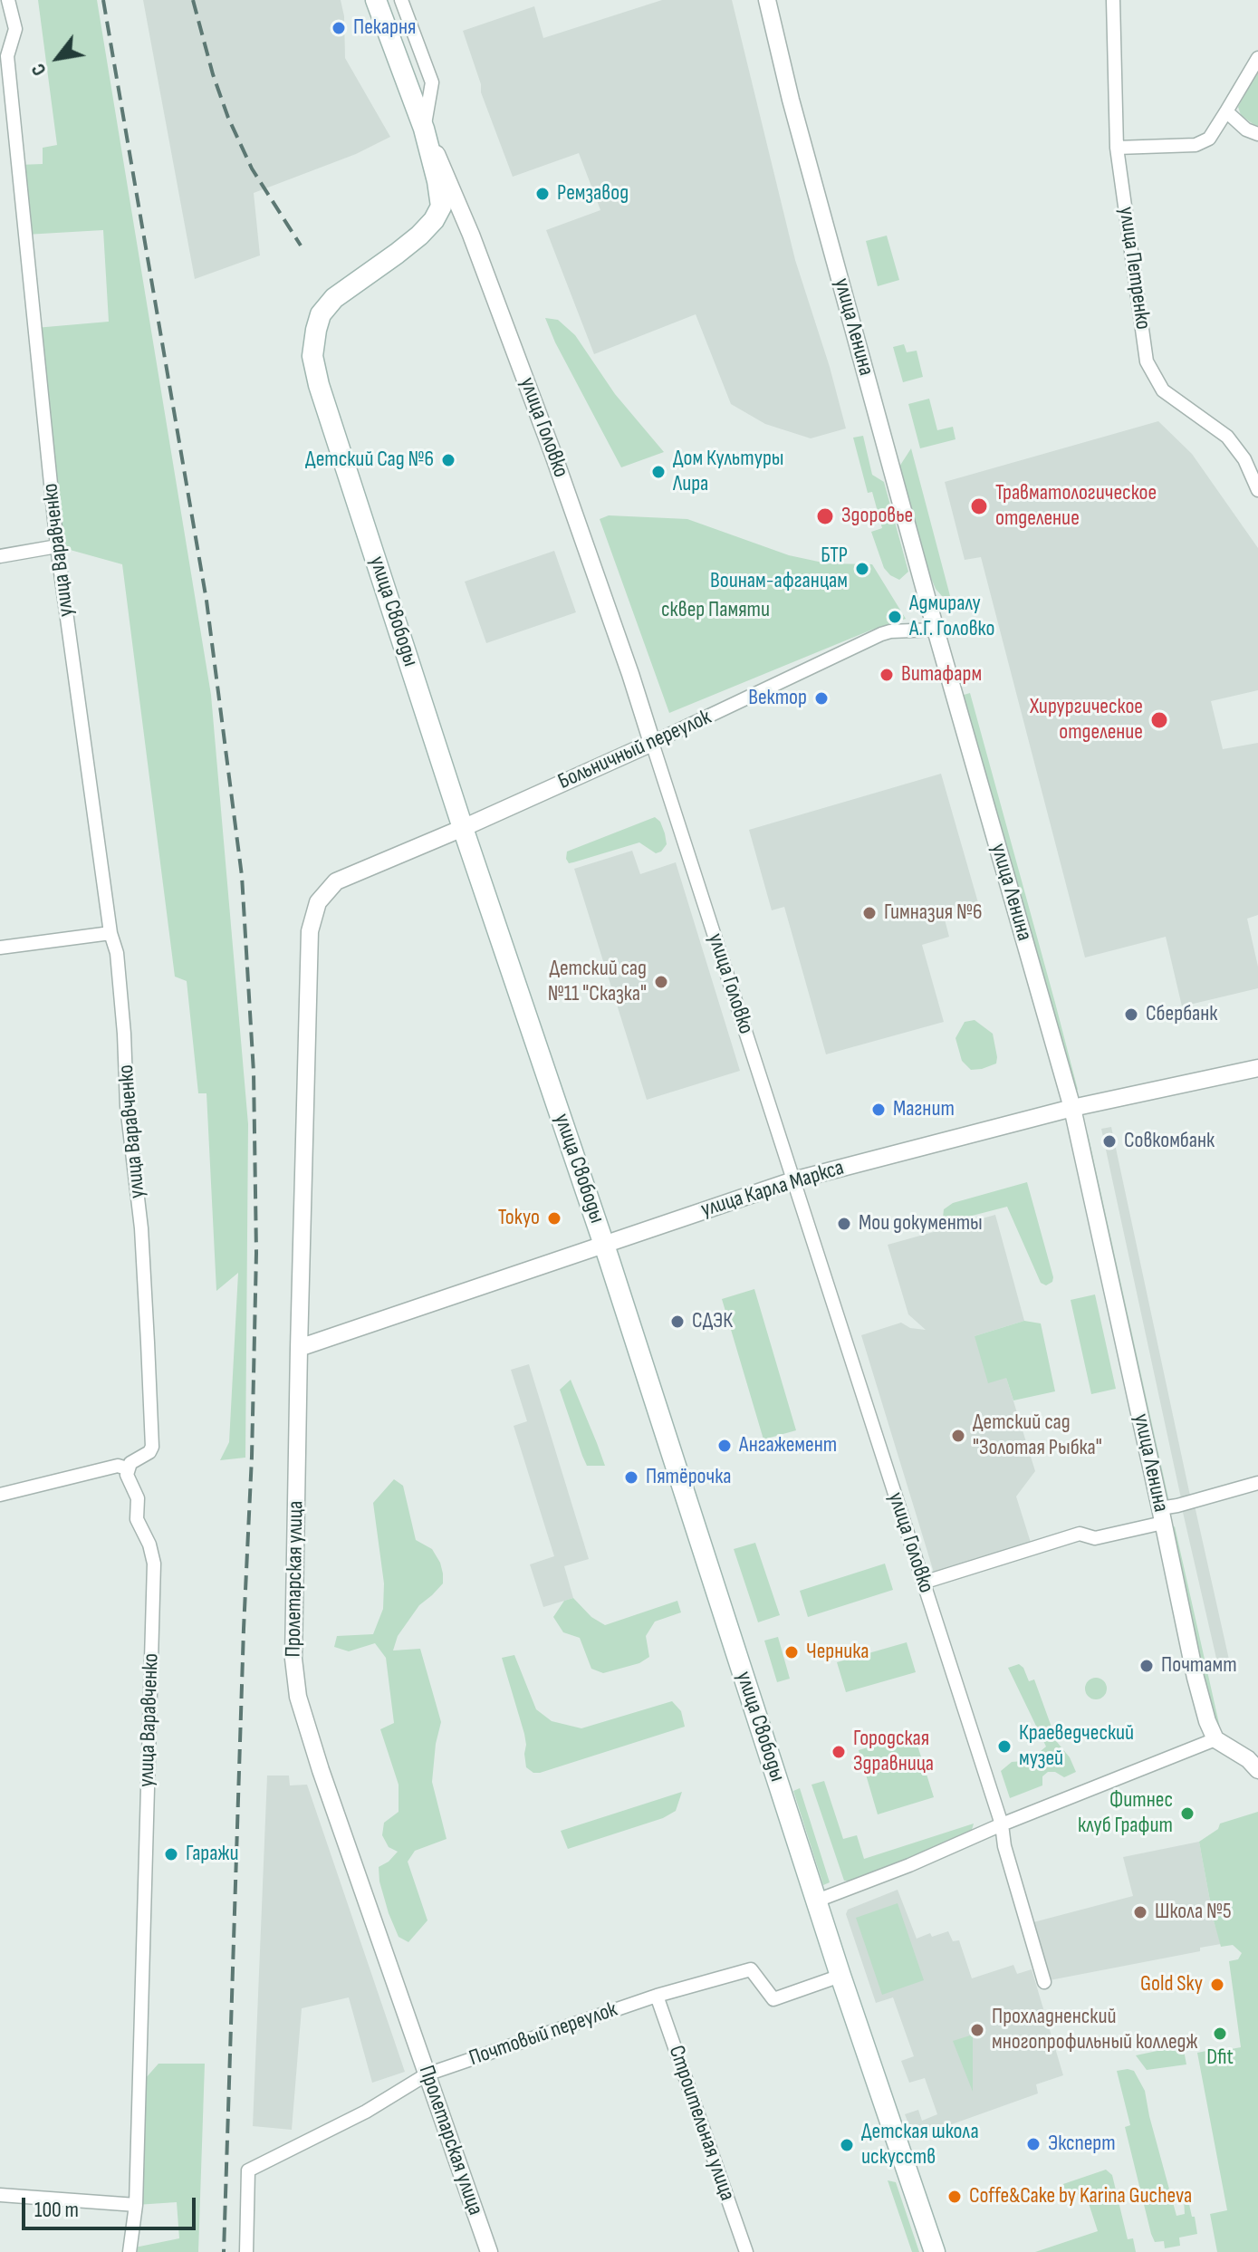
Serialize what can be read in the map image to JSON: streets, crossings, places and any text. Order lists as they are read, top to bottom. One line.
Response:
{"streets":{"main road":["улица Головко","улица Свободы"],"street":["улица Петренко","улица Ленина","улица Варавченко","Больничный переулок","улица Карла Маркса","Пролетарская улица","Почтовый переулок","Строительная улица"]},"crossings":[["улица Ленина","Больничный переулок"],["улица Ленина","улица Карла Маркса"],["улица Головко","улица Свободы"],["улица Головко","Больничный переулок"],["улица Головко","улица Карла Маркса"],["улица Свободы","Больничный переулок"],["улица Свободы","улица Карла Маркса"],["улица Свободы","Почтовый переулок"],["Больничный переулок","Пролетарская улица"],["улица Карла Маркса","Пролетарская улица"],["Пролетарская улица","Почтовый переулок"],["Почтовый переулок","Строительная улица"]],"parks":["сквер Памяти"],"places":["Пекарня","Ремзавод","Детский Сад №6","Дом Культуры Лира","Травматологическое отделение","Здоровье","БТР Воинам-афганцам","Адмиралу А.Г. Головко","Витафарм","Вектор","Хирургическое отделение","Гимназия №6","Детский сад №11 \"Сказка\"","Сбербанк","Магнит","Совкомбанк","Tokyo","Мои документы","СДЭК","Детский сад \"Золотая Рыбка\"","Ангажемент","Пятёрочка","Черника","Почтамт","Краеведческий музей","Городская Здравница","Фитнес клуб Графит","Гаражи","Школа №5","Gold Sky","Прохладненский многопрофильный колледж","Dfit","Эксперт","Детская школа искусств","Coffe&Cake by Karina Gucheva"],"scale_bar":"100 m","north":"bottom left"}
